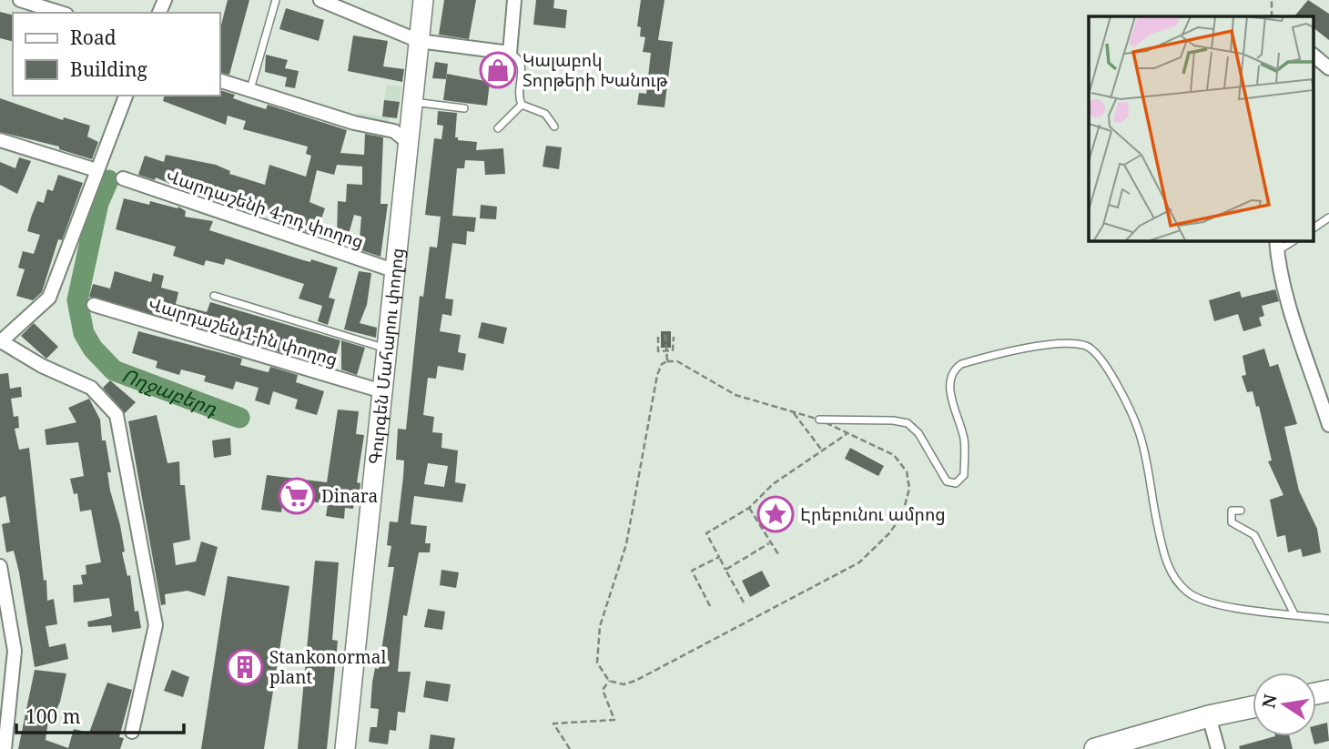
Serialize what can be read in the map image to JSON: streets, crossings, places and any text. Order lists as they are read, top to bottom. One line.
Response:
{"streets":{"main road":["Գուրգեն Մահարու փողոց"],"street":["Վարդաշենի 4-րդ փողոց","Վարդաշեն 1-ին փողոց"]},"crossings":[["Վարդաշենի 4-րդ փողոց","Գուրգեն Մահարու փողոց"],["Վարդաշեն 1-ին փողոց","Գուրգեն Մահարու փողոց"]],"water":["Ողջաբերդ"],"places":{"shop":["Կալաբոկ Տորթերի Խանութ"],"supermarket":["Dinara"],"place":["Էրեբունու ամրոց"],"building":["Stankonormal plant"]},"legend":["Road","Building"],"scale_bar":"100 m","north":"left"}
